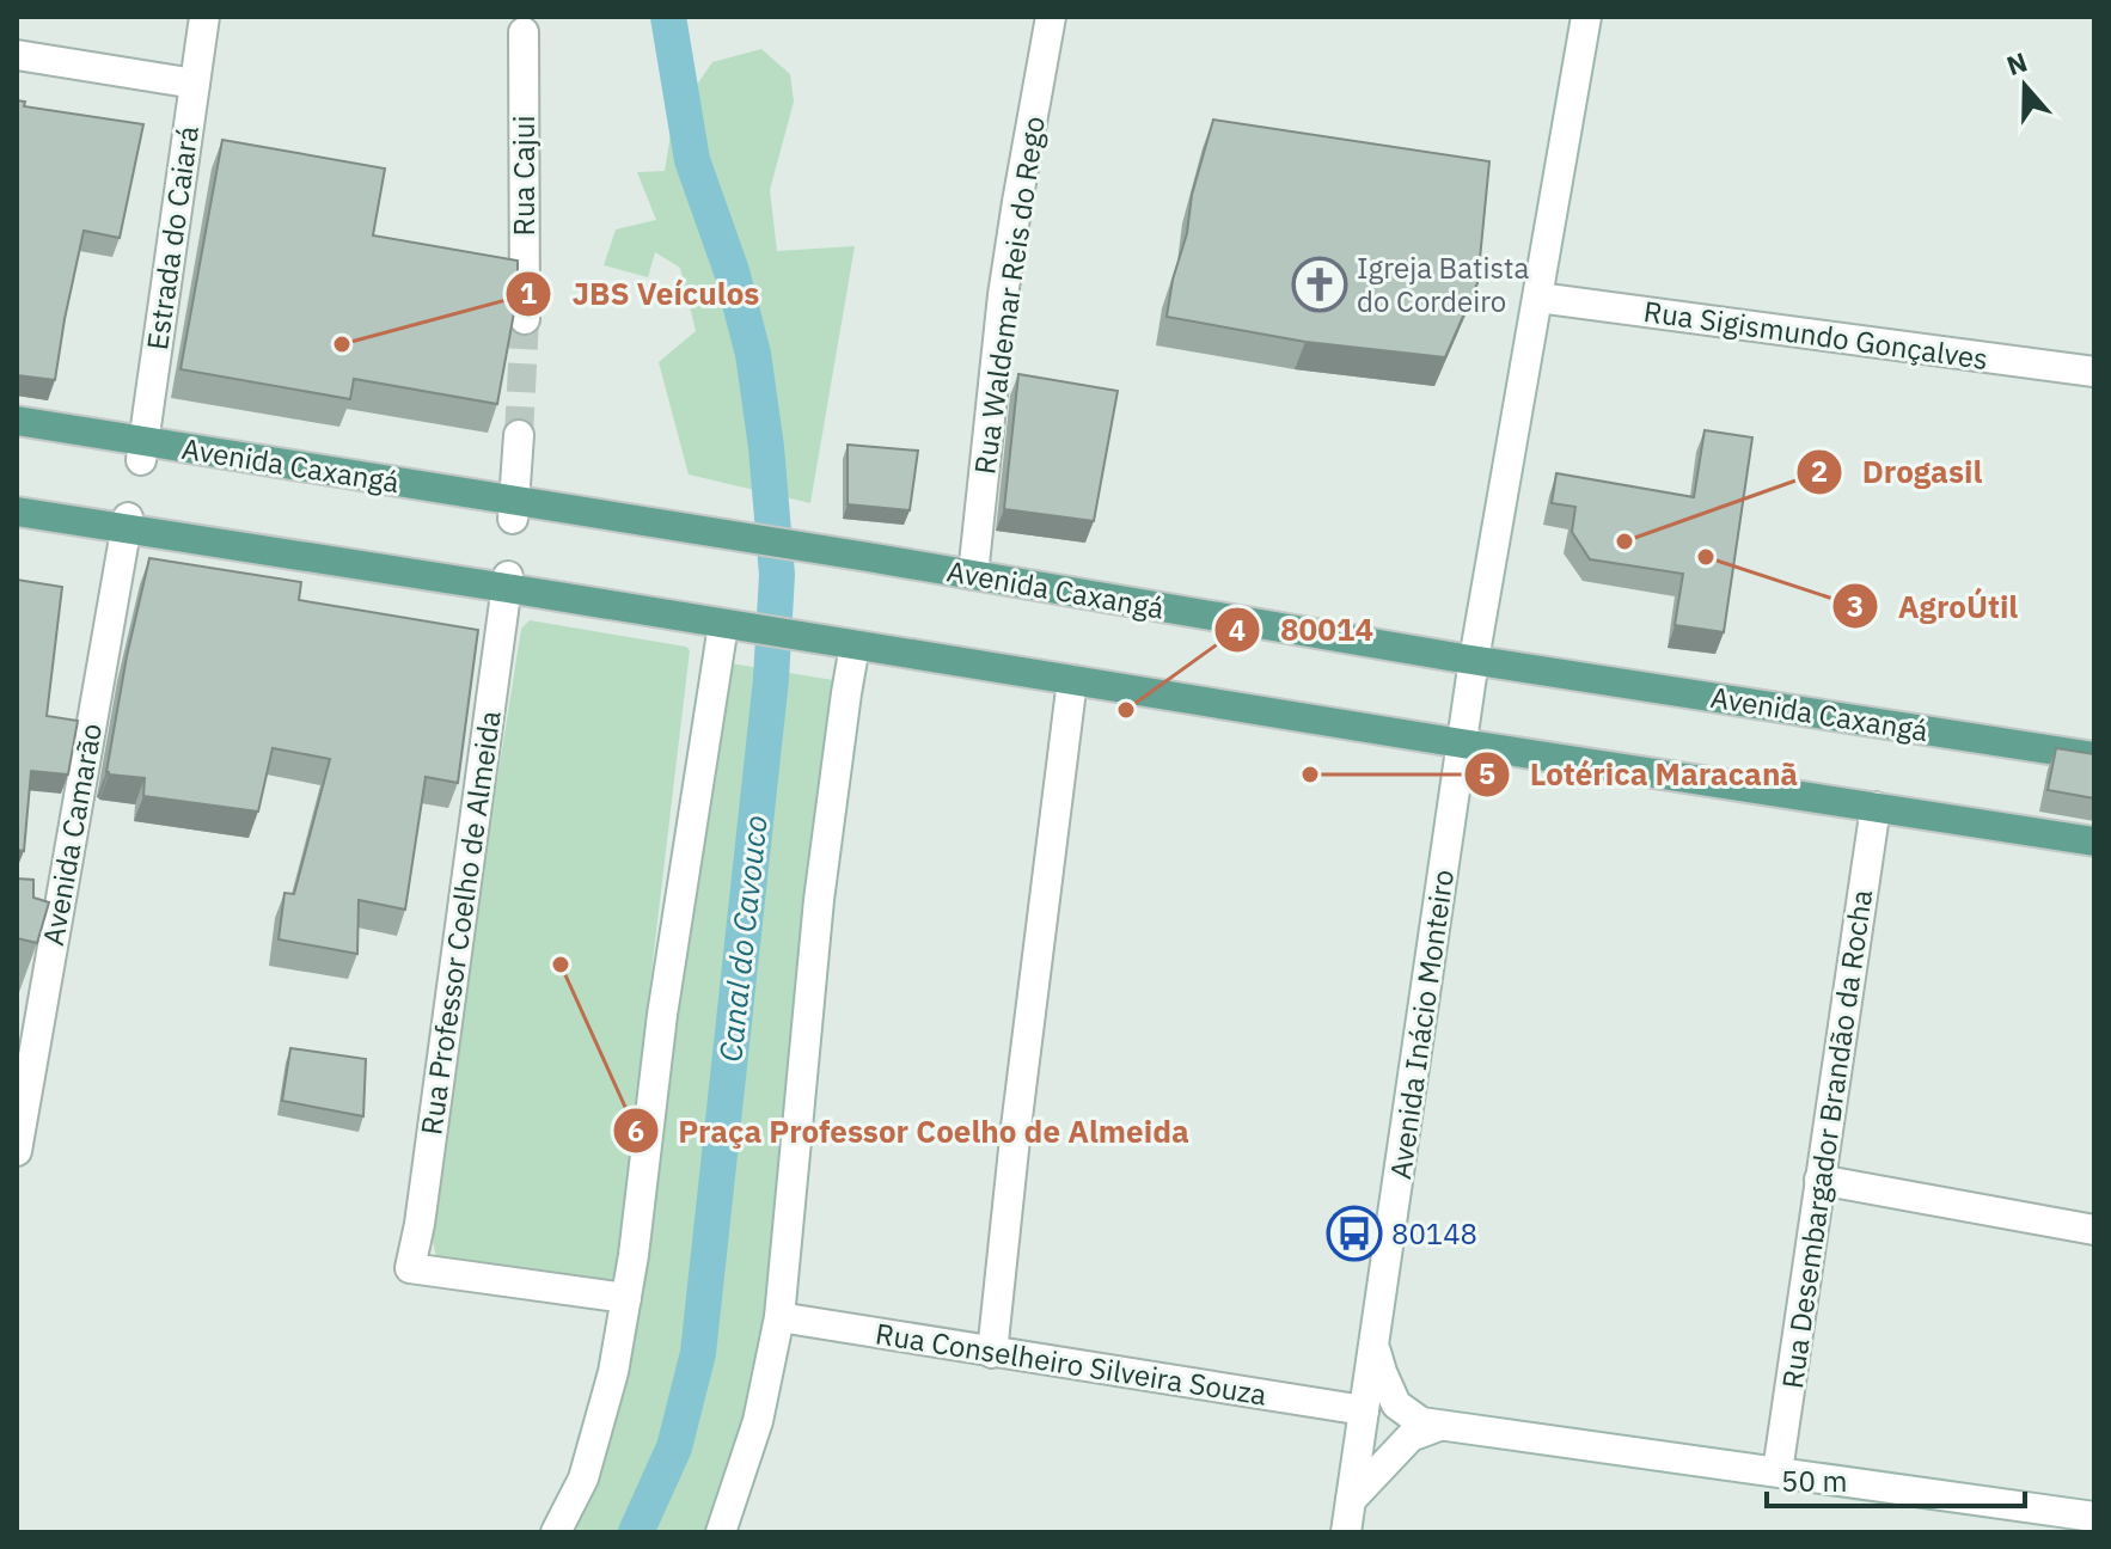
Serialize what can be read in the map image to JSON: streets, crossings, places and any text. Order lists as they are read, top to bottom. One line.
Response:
{"streets":{"main road":["Avenida Caxangá"],"street":["Rua Cajui","Estrada do Caiará","Rua Waldemar Reis do Rego","Rua Sigismundo Gonçalves","Avenida Camarão","Rua Professor Coelho de Almeida","Avenida Inácio Monteiro","Rua Desembargador Brandão da Rocha","Rua Conselheiro Silveira Souza"]},"crossings":[["Estrada do Caiará","Avenida Caxangá"],["Rua Waldemar Reis do Rego","Avenida Caxangá"],["Rua Sigismundo Gonçalves","Avenida Inácio Monteiro"],["Avenida Caxangá","Avenida Inácio Monteiro"],["Avenida Inácio Monteiro","Rua Conselheiro Silveira Souza"]],"water":["Canal do Cavouco"],"places":{"church":["Igreja Batista do Cordeiro"],"other":["JBS Veículos","Drogasil","AgroÚtil","80014","Lotérica Maracanã","Praça Professor Coelho de Almeida"],"bus stop":["80148"]},"scale_bar":"50 m","north":"top"}
